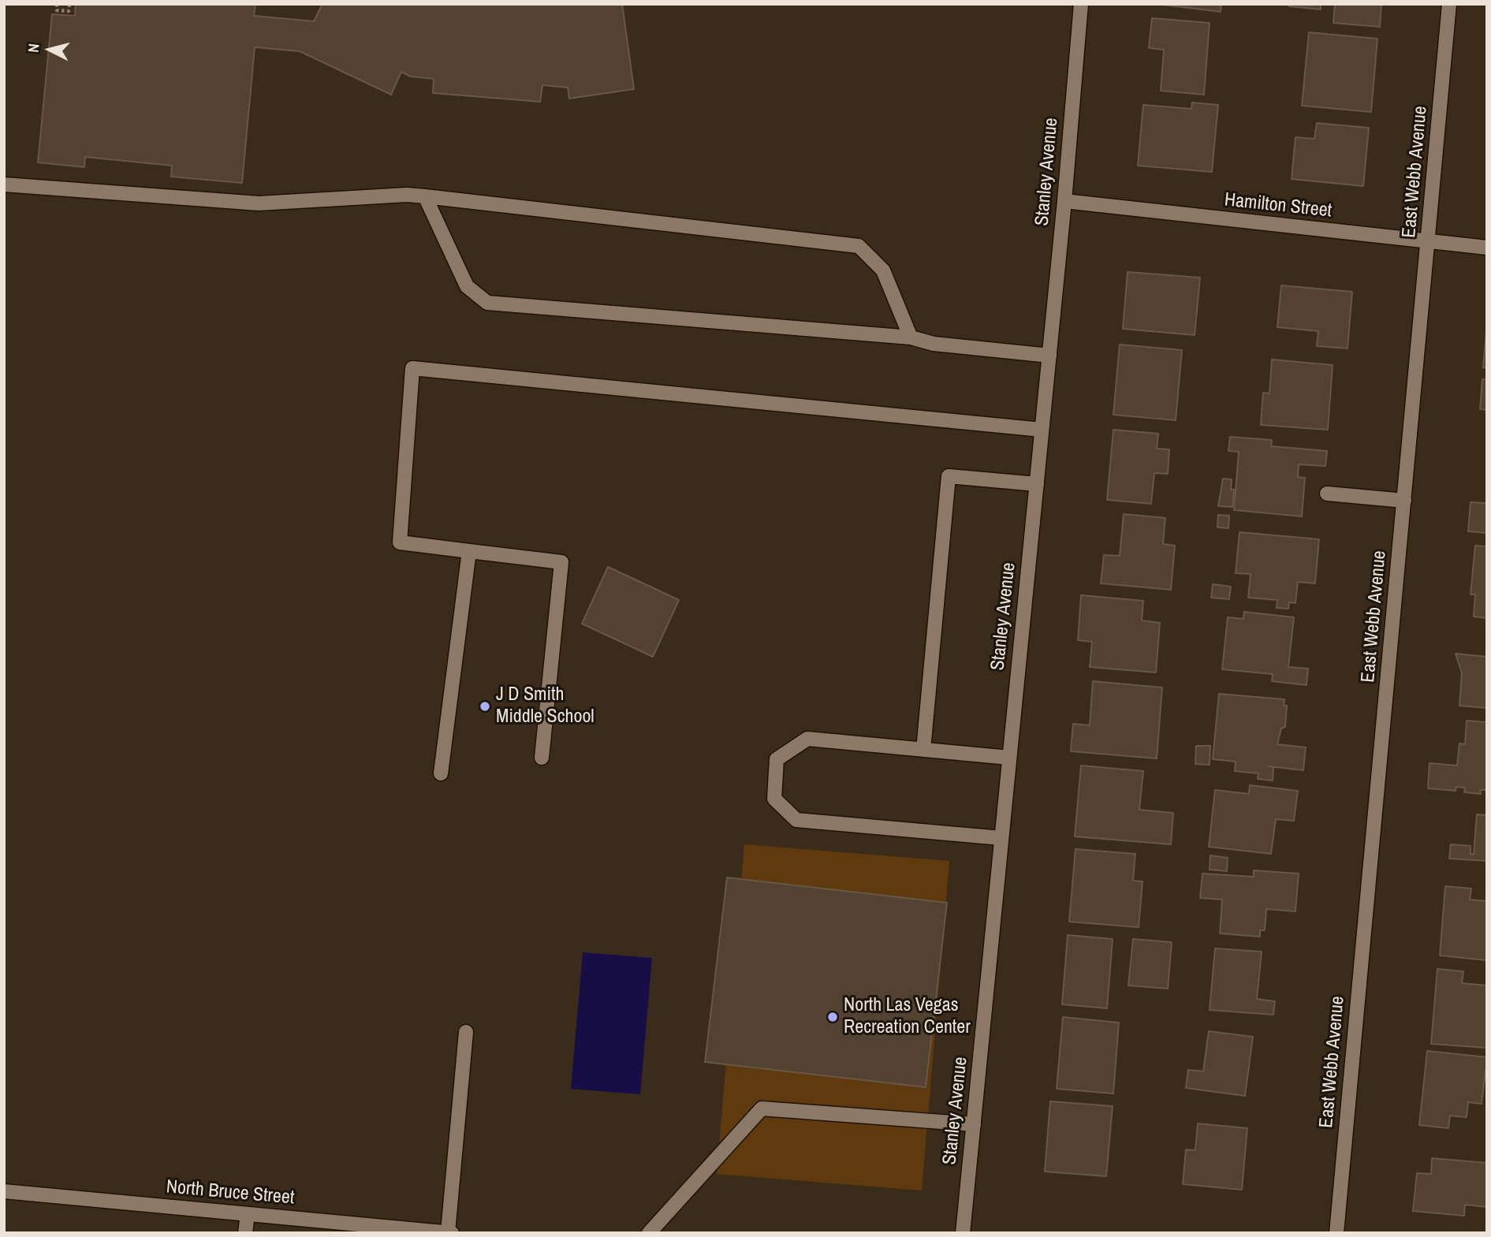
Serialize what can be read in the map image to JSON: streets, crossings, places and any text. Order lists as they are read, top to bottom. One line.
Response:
{"streets":{"street":["Stanley Avenue","East Webb Avenue","Hamilton Street","North Bruce Street"]},"crossings":[["Stanley Avenue","Hamilton Street"],["East Webb Avenue","Hamilton Street"]],"places":["J D Smith Middle School","North Las Vegas Recreation Center"],"north":"left"}
